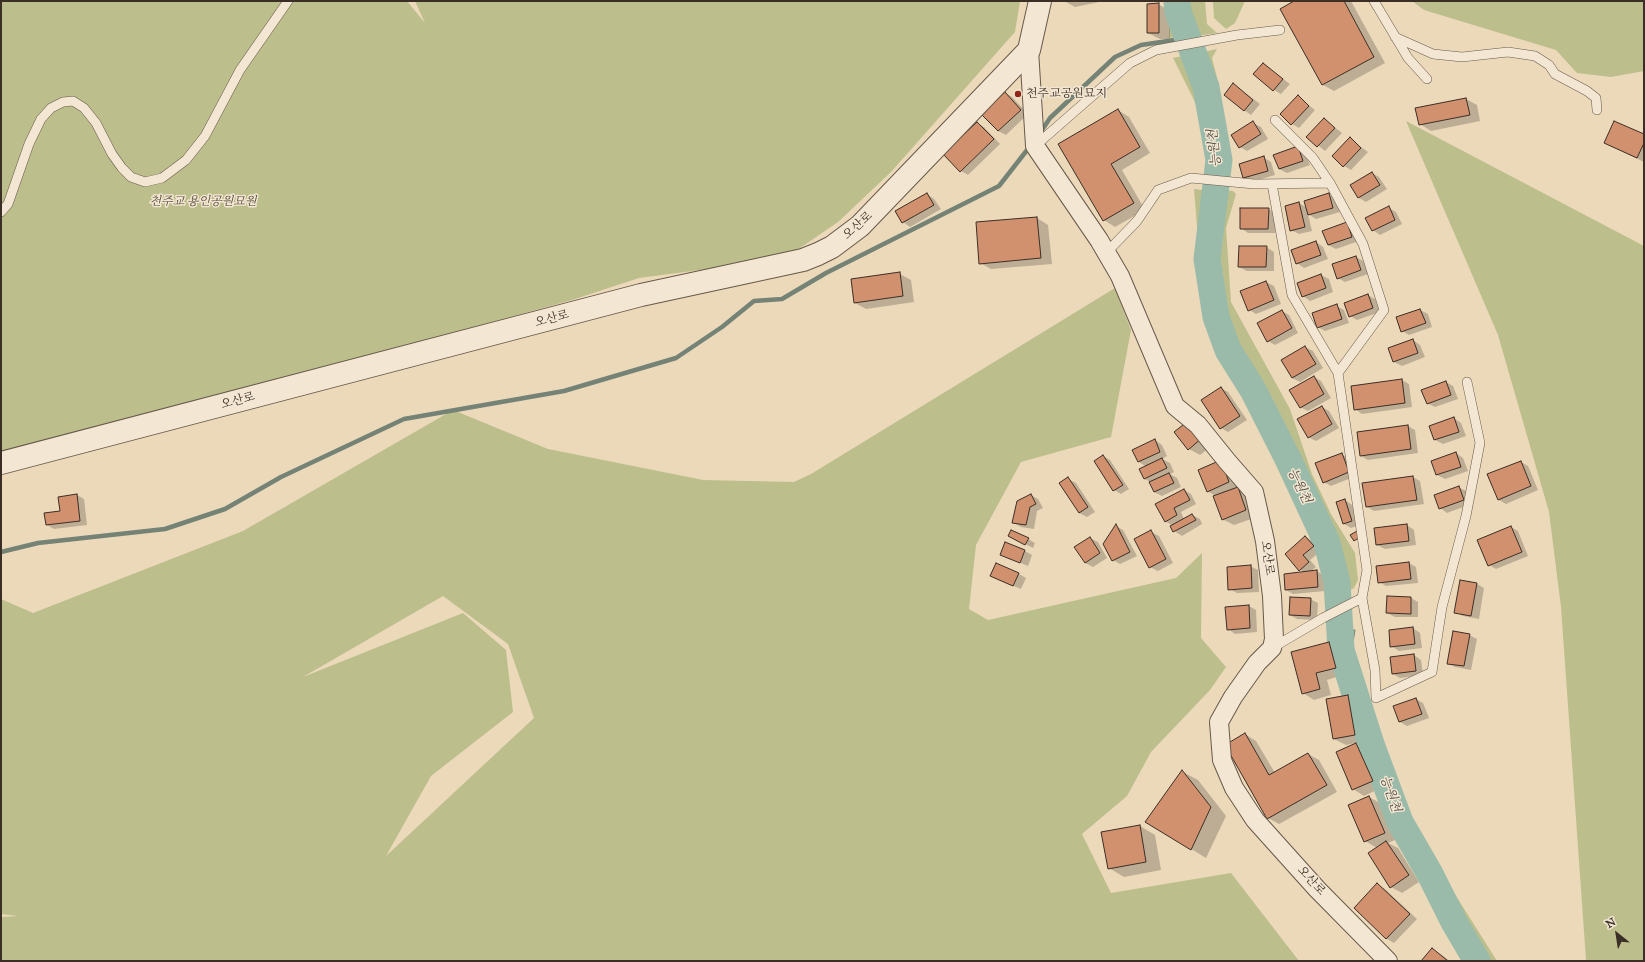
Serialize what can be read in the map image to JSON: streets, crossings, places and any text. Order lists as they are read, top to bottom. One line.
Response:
{"streets":{"street":["오산로"]},"water":["능원천"],"parks":["천주교 용인공원묘원"],"places":["천주교공원묘지"],"north":"top left"}
